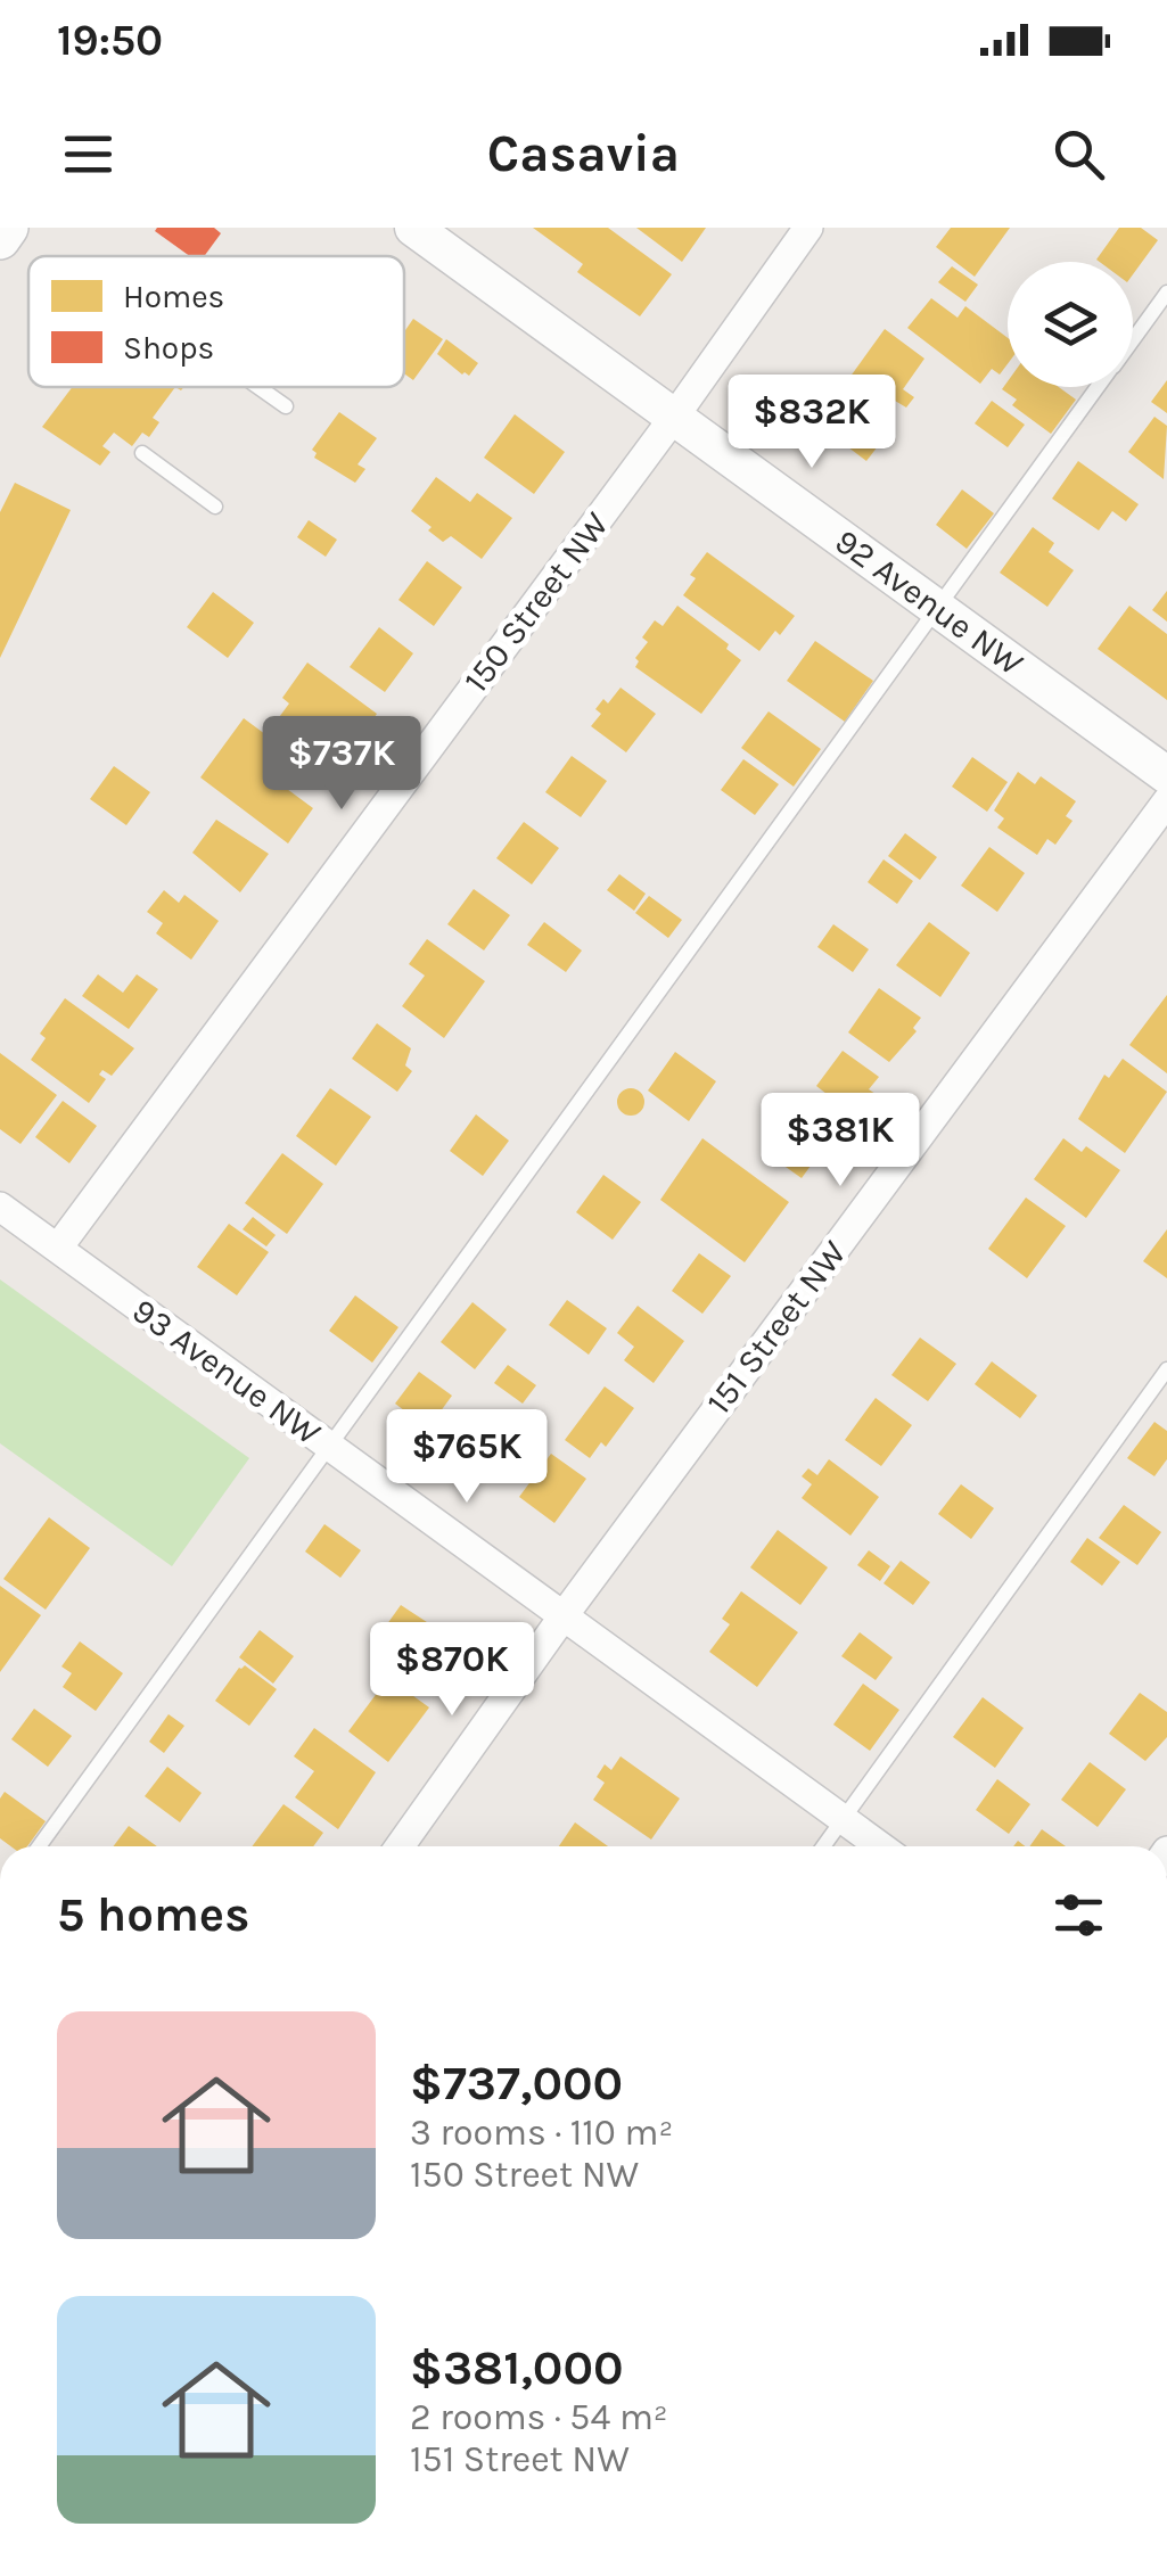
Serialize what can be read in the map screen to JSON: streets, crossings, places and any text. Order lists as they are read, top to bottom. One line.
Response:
{"streets":{"street":["92 Avenue NW","150 Street NW","151 Street NW","93 Avenue NW"]},"crossings":[["92 Avenue NW","150 Street NW"],["150 Street NW","93 Avenue NW"],["151 Street NW","93 Avenue NW"]],"legend":["Homes","Shops"],"page":{"status":"19:50","header":"Casavia","price":["$832K","$737K","$381K","$765K","$870K"],"heading":"5 homes","list":[{"name":"$737,000","note":"3 rooms · 110 m² · 150 Street NW"},{"name":"$381,000","note":"2 rooms · 54 m² · 151 Street NW"}]}}
